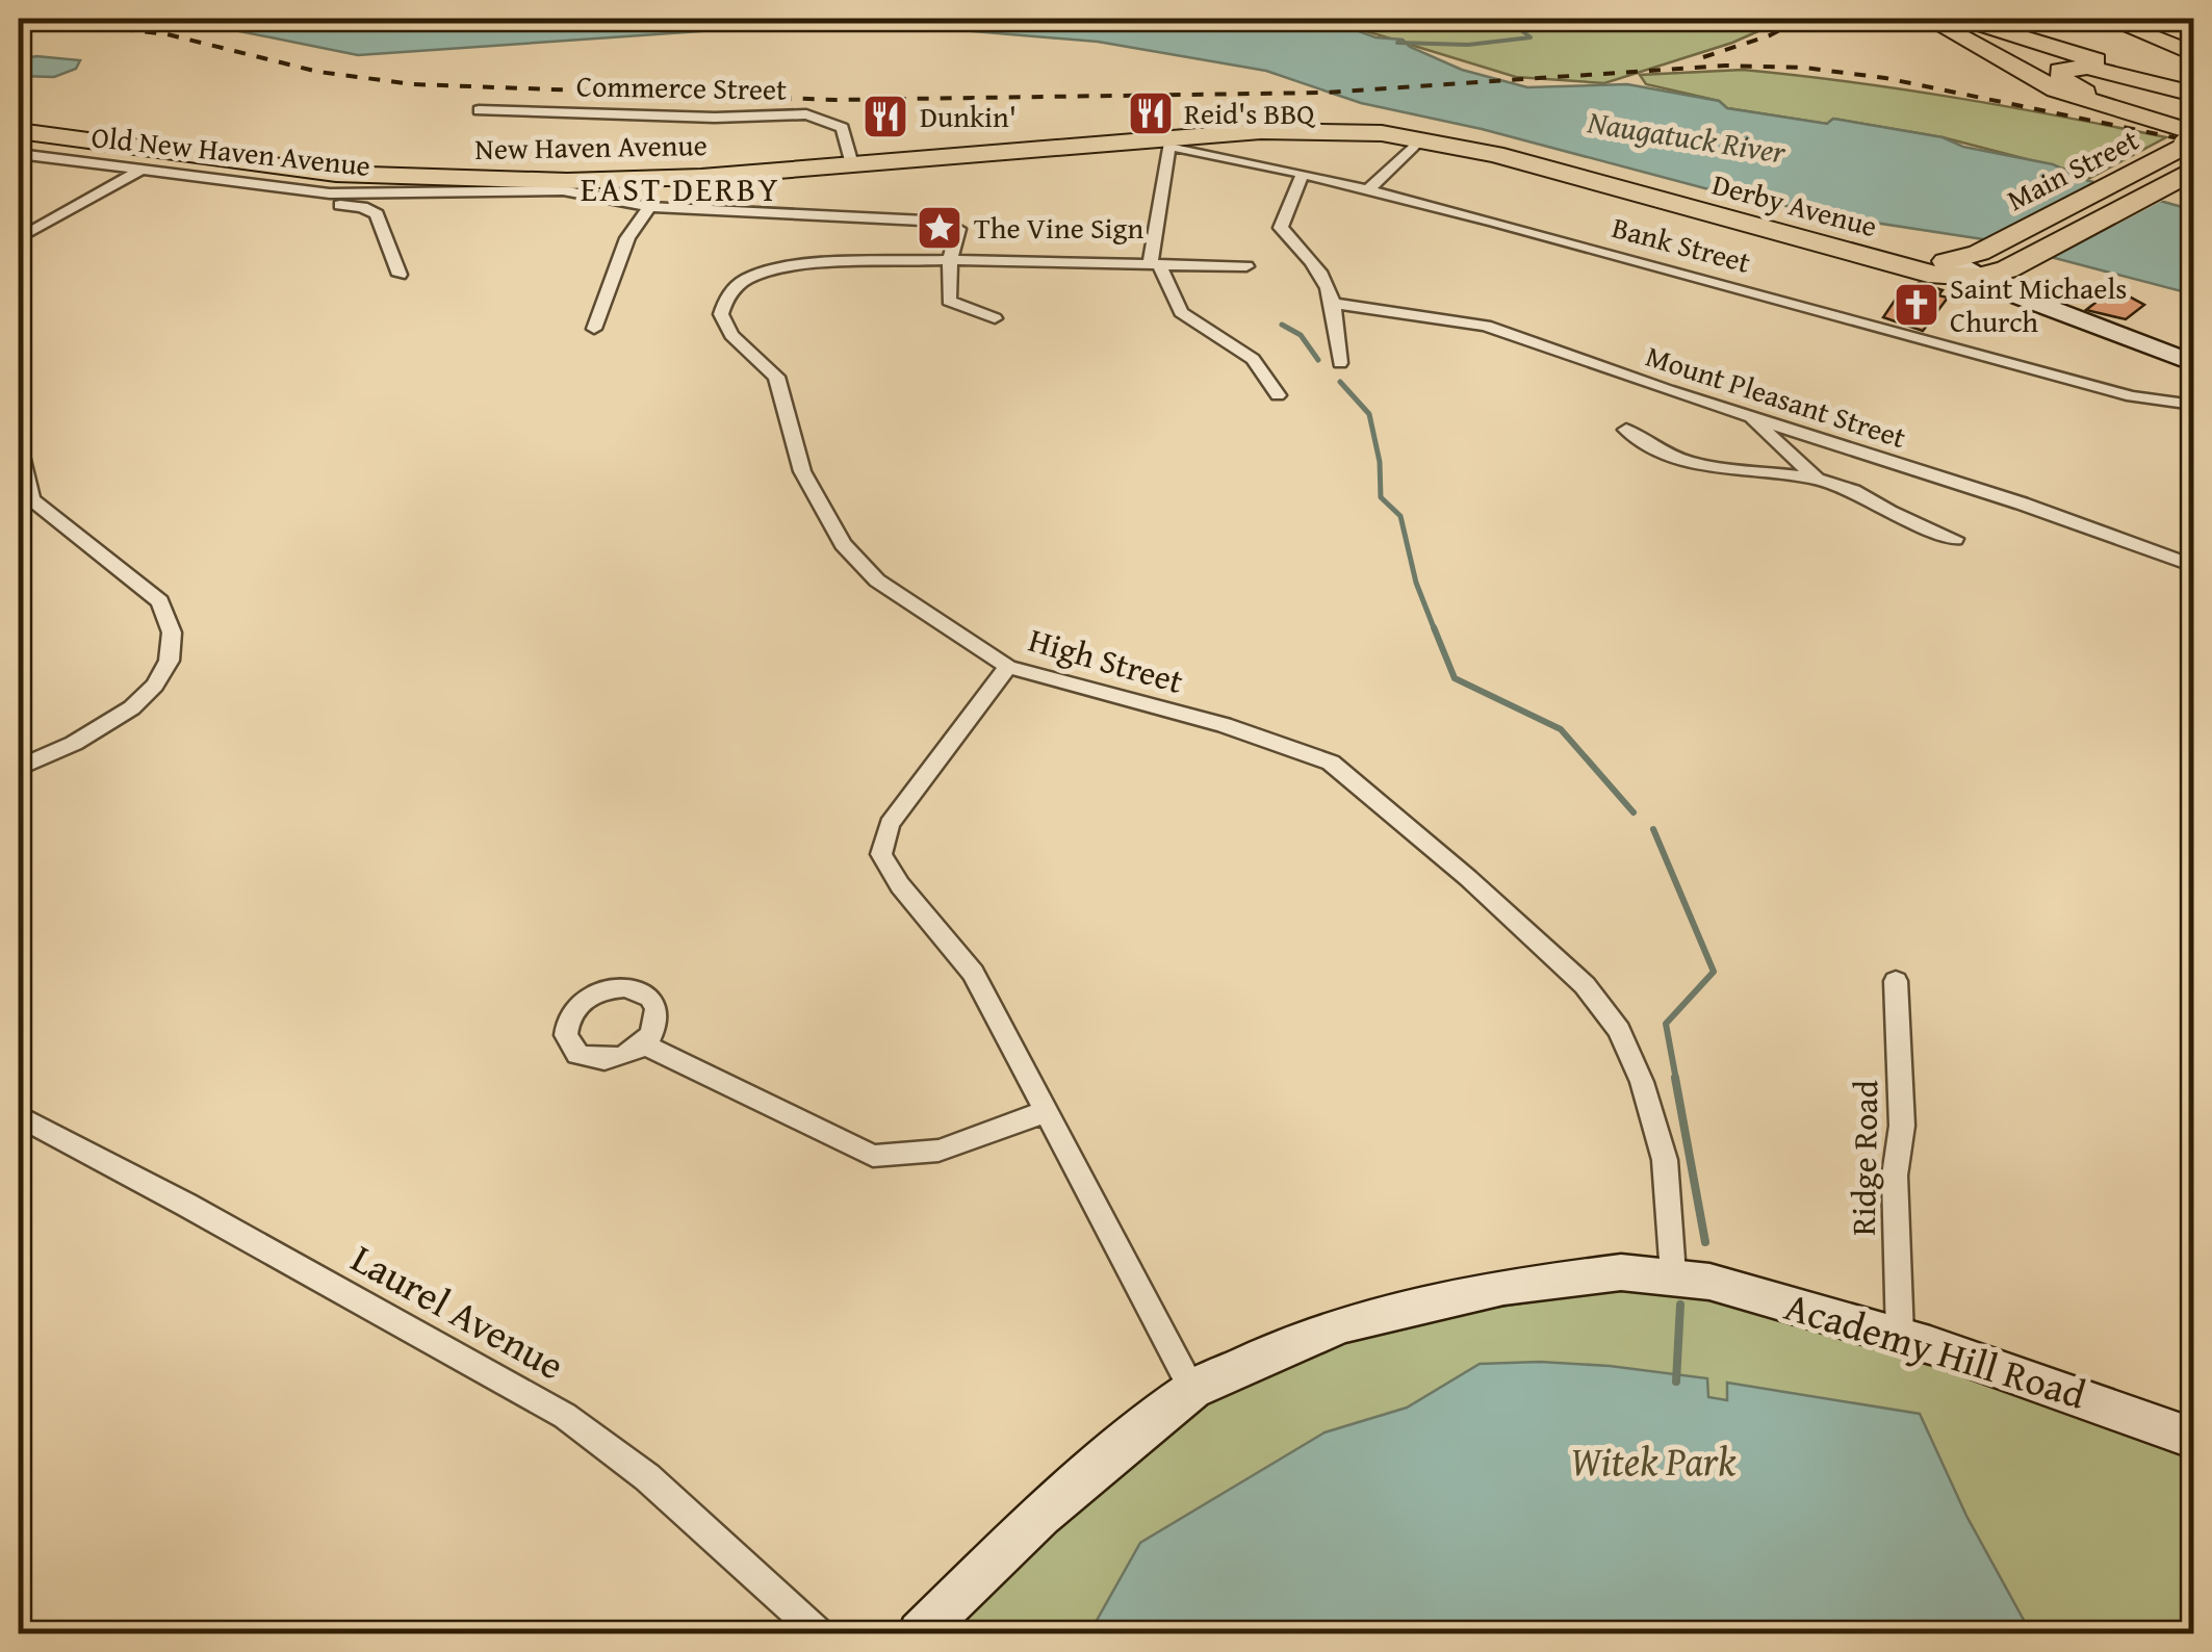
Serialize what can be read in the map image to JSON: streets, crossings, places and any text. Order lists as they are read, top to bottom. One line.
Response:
{"streets":{"highway":["New Haven Avenue","Main Street","Derby Avenue"],"main road":["Academy Hill Road"],"street":["Commerce Street","Old New Haven Avenue","Bank Street","Mount Pleasant Street","High Street","Ridge Road","Laurel Avenue"]},"crossings":[["Commerce Street","New Haven Avenue"],["New Haven Avenue","Old New Haven Avenue"],["New Haven Avenue","Derby Avenue"],["New Haven Avenue","Bank Street"],["Old New Haven Avenue","High Street"],["Main Street","Derby Avenue"],["Derby Avenue","Bank Street"],["High Street","Academy Hill Road"],["Ridge Road","Academy Hill Road"]],"districts":["EAST DERBY"],"water":["Naugatuck River"],"parks":["Witek Park"],"places":{"restaurant":["Reid's BBQ","Dunkin'"],"place":["The Vine Sign"],"church":["Saint Michaels Church"]}}
